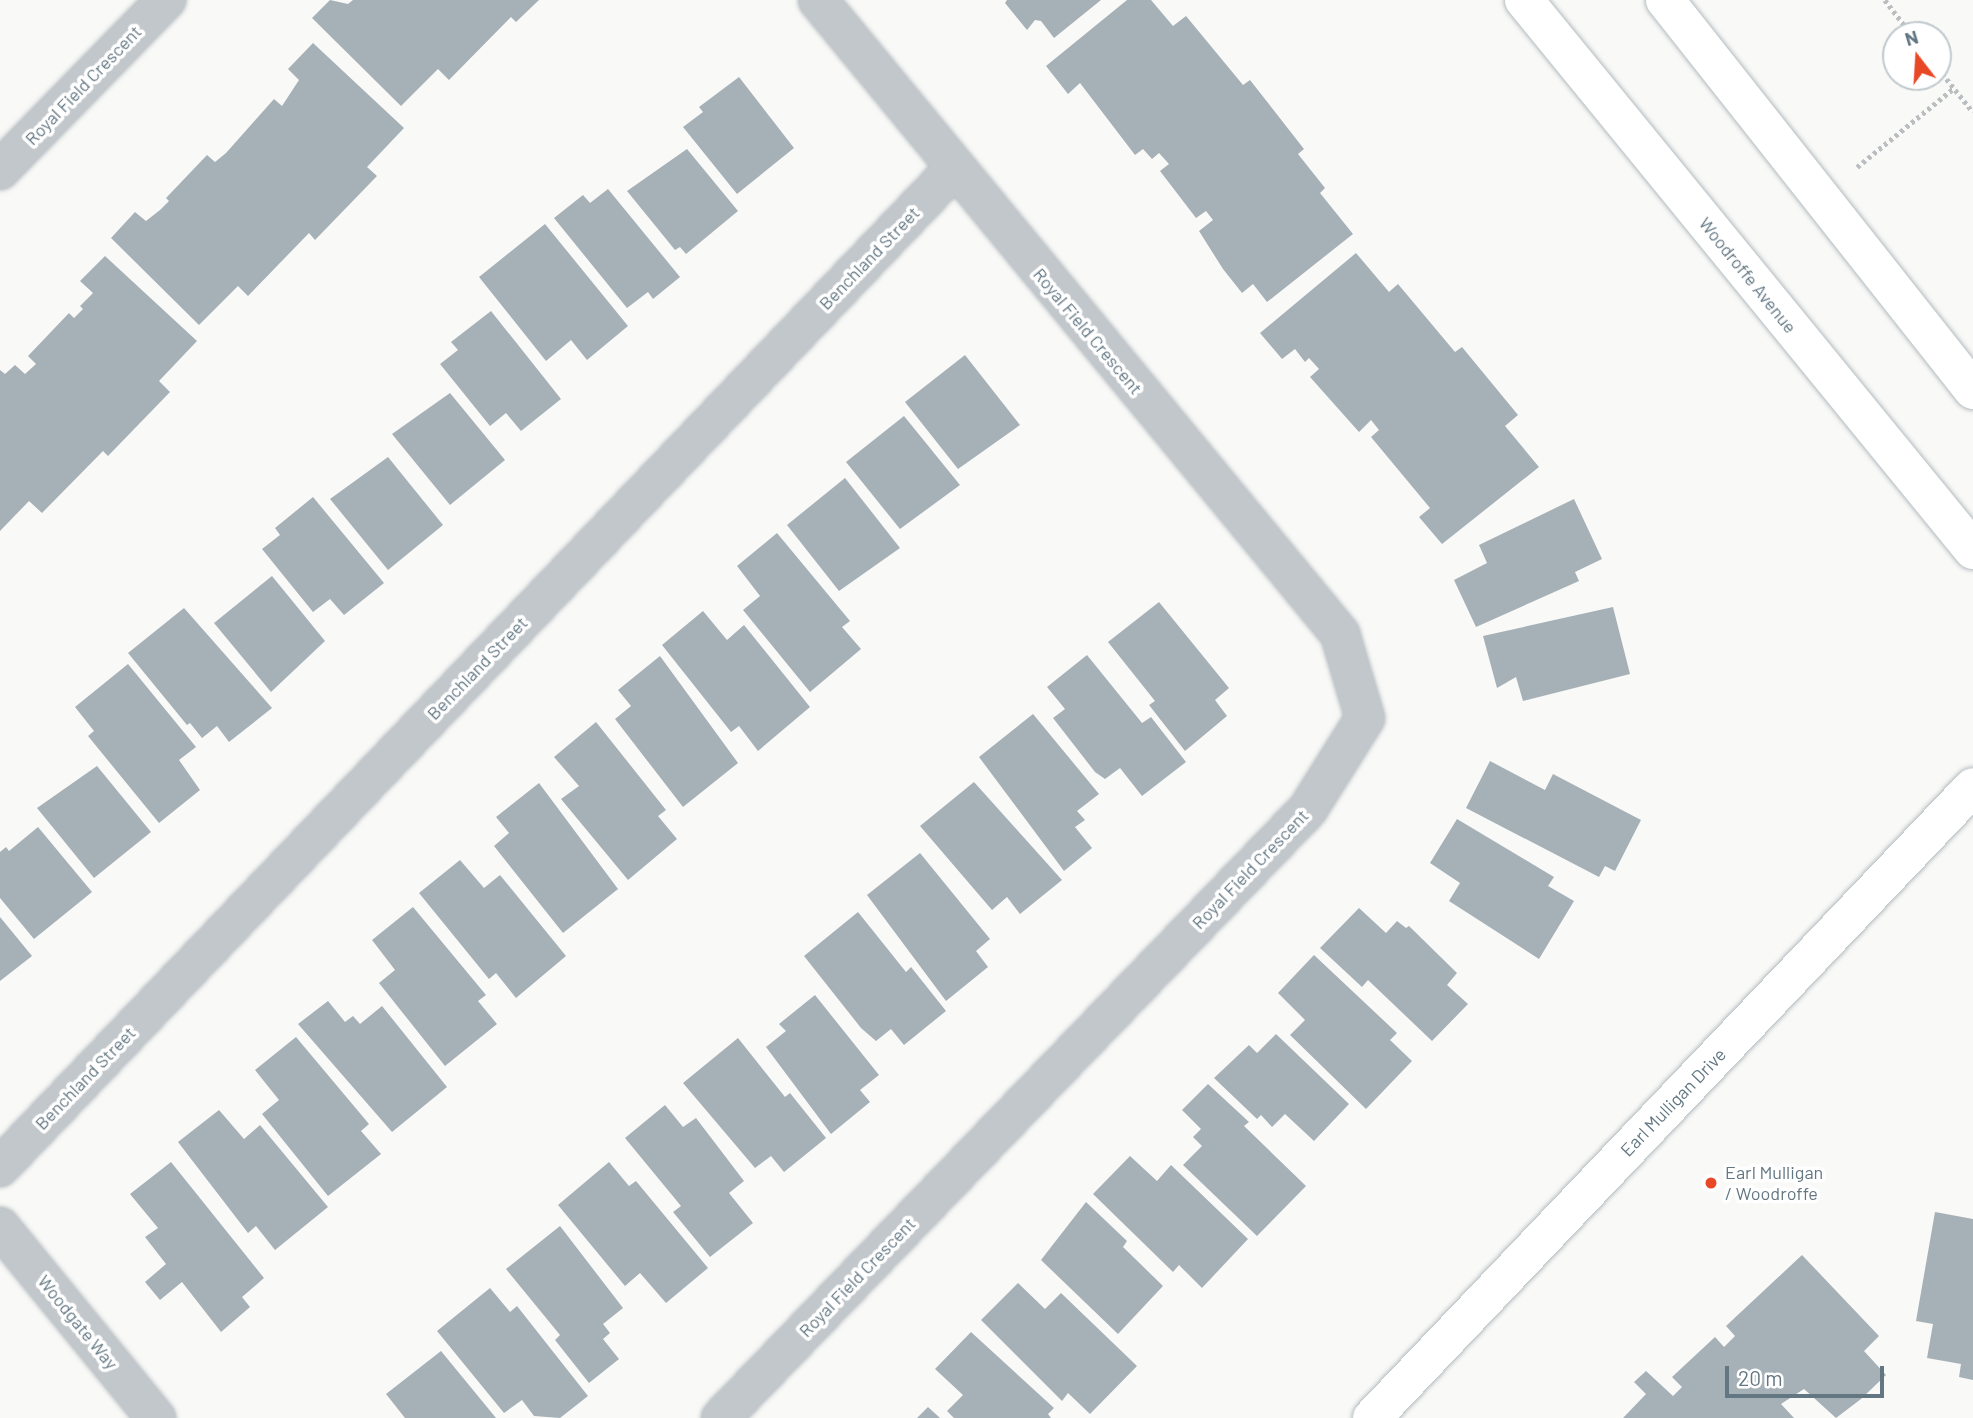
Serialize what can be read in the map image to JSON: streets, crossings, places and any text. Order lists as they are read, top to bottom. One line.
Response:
{"streets":{"main road":["Woodroffe Avenue","Earl Mulligan Drive"],"street":["Royal Field Crescent","Benchland Street","Woodgate Way"]},"crossings":[["Royal Field Crescent","Benchland Street"]],"places":["Earl Mulligan / Woodroffe"],"scale_bar":"20 m","north":"top"}
